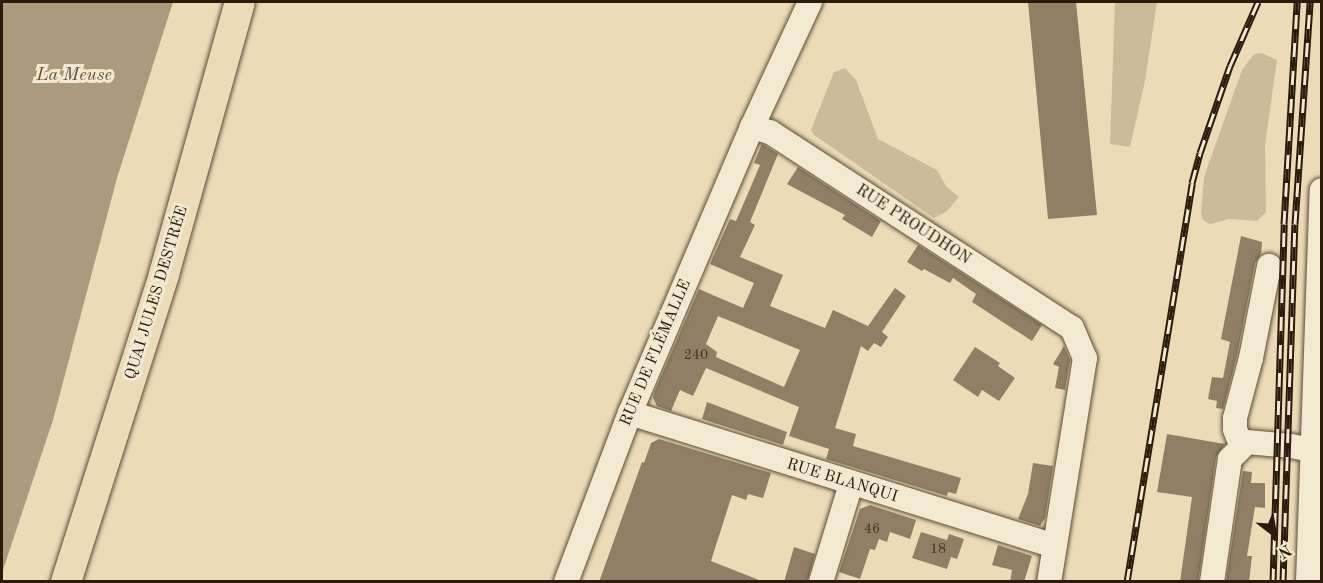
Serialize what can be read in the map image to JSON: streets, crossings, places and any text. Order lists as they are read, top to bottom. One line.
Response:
{"streets":{"main road":["QUAI JULES DESTRÉE"],"street":["RUE PROUDHON","RUE DE FLÉMALLE","RUE BLANQUI"]},"crossings":[["RUE PROUDHON","RUE DE FLÉMALLE"],["RUE PROUDHON","RUE BLANQUI"],["RUE DE FLÉMALLE","RUE BLANQUI"]],"water":["La Meuse"],"house_numbers":["240","46","18"],"north":"bottom right"}
